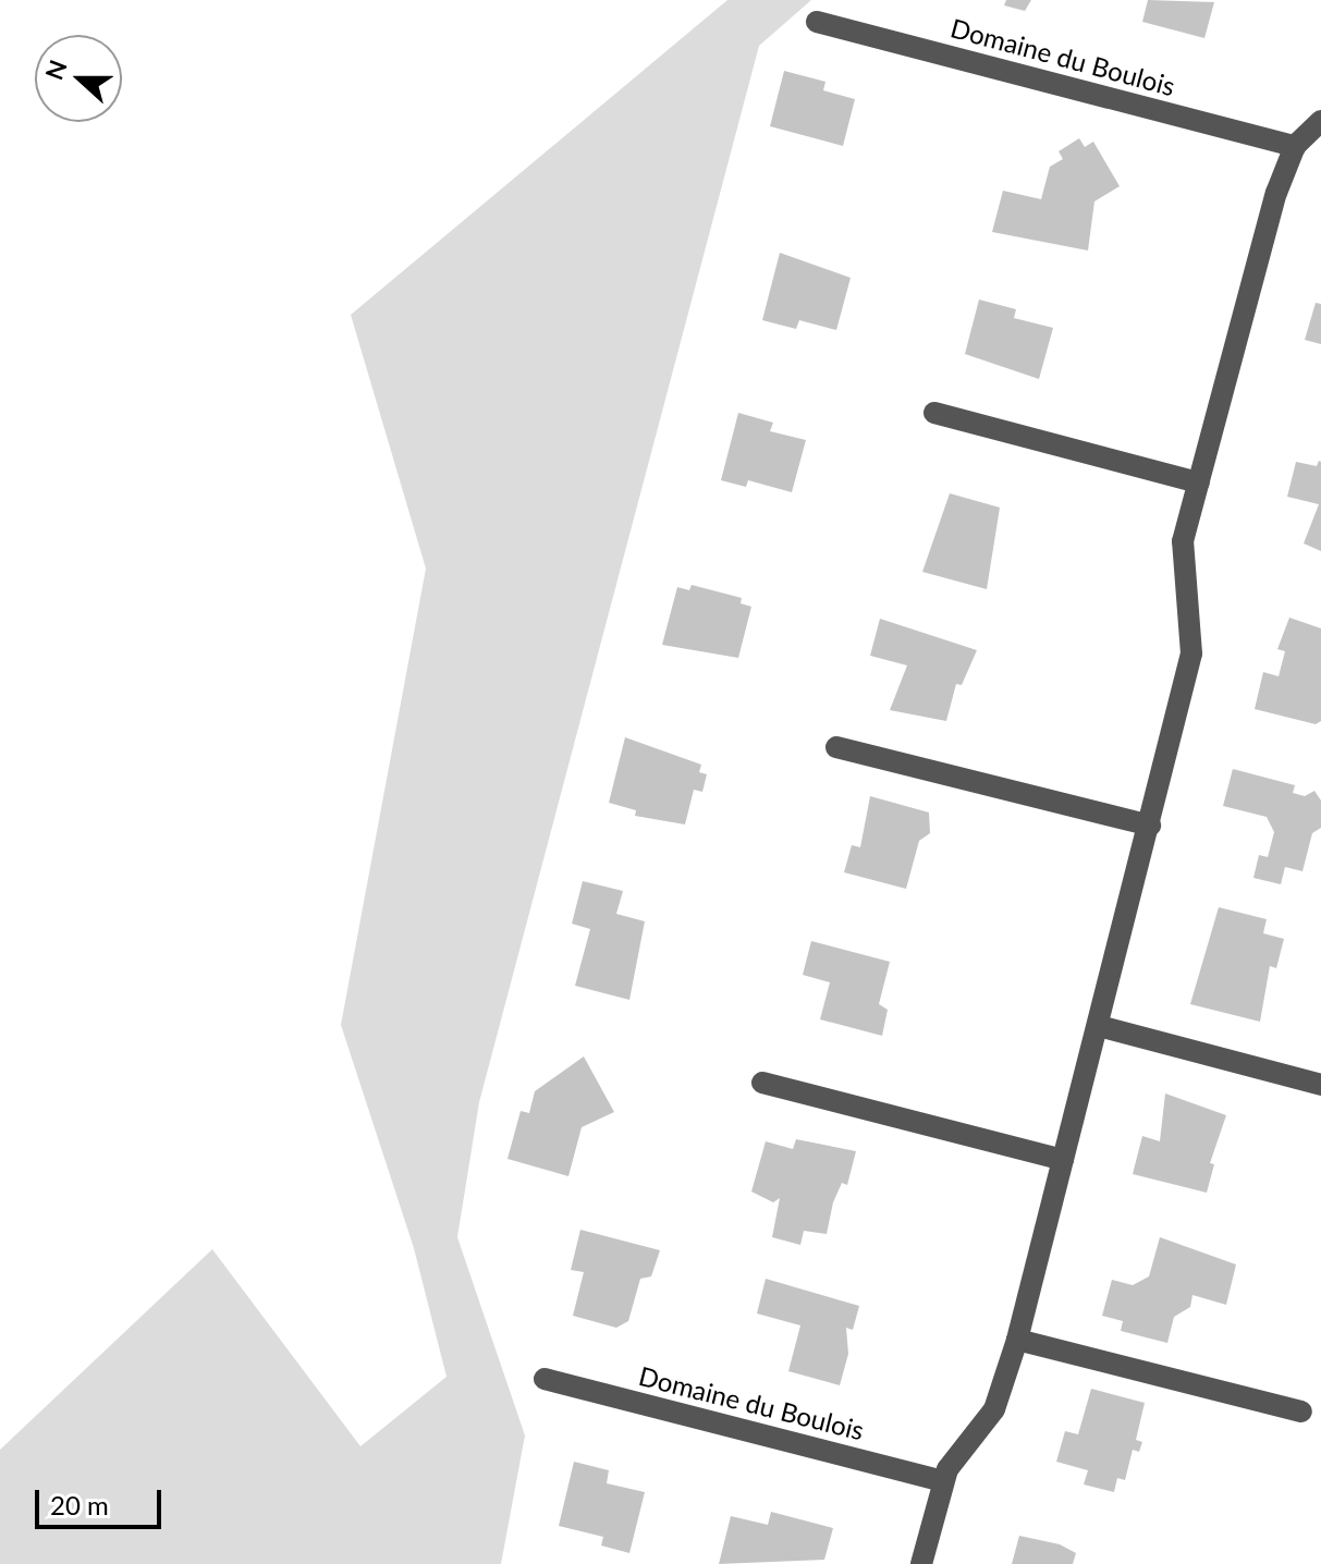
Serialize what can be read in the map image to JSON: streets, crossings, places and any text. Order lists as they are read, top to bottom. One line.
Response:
{"streets":{"street":["Domaine du Boulois"]},"scale_bar":"20 m","north":"left"}
